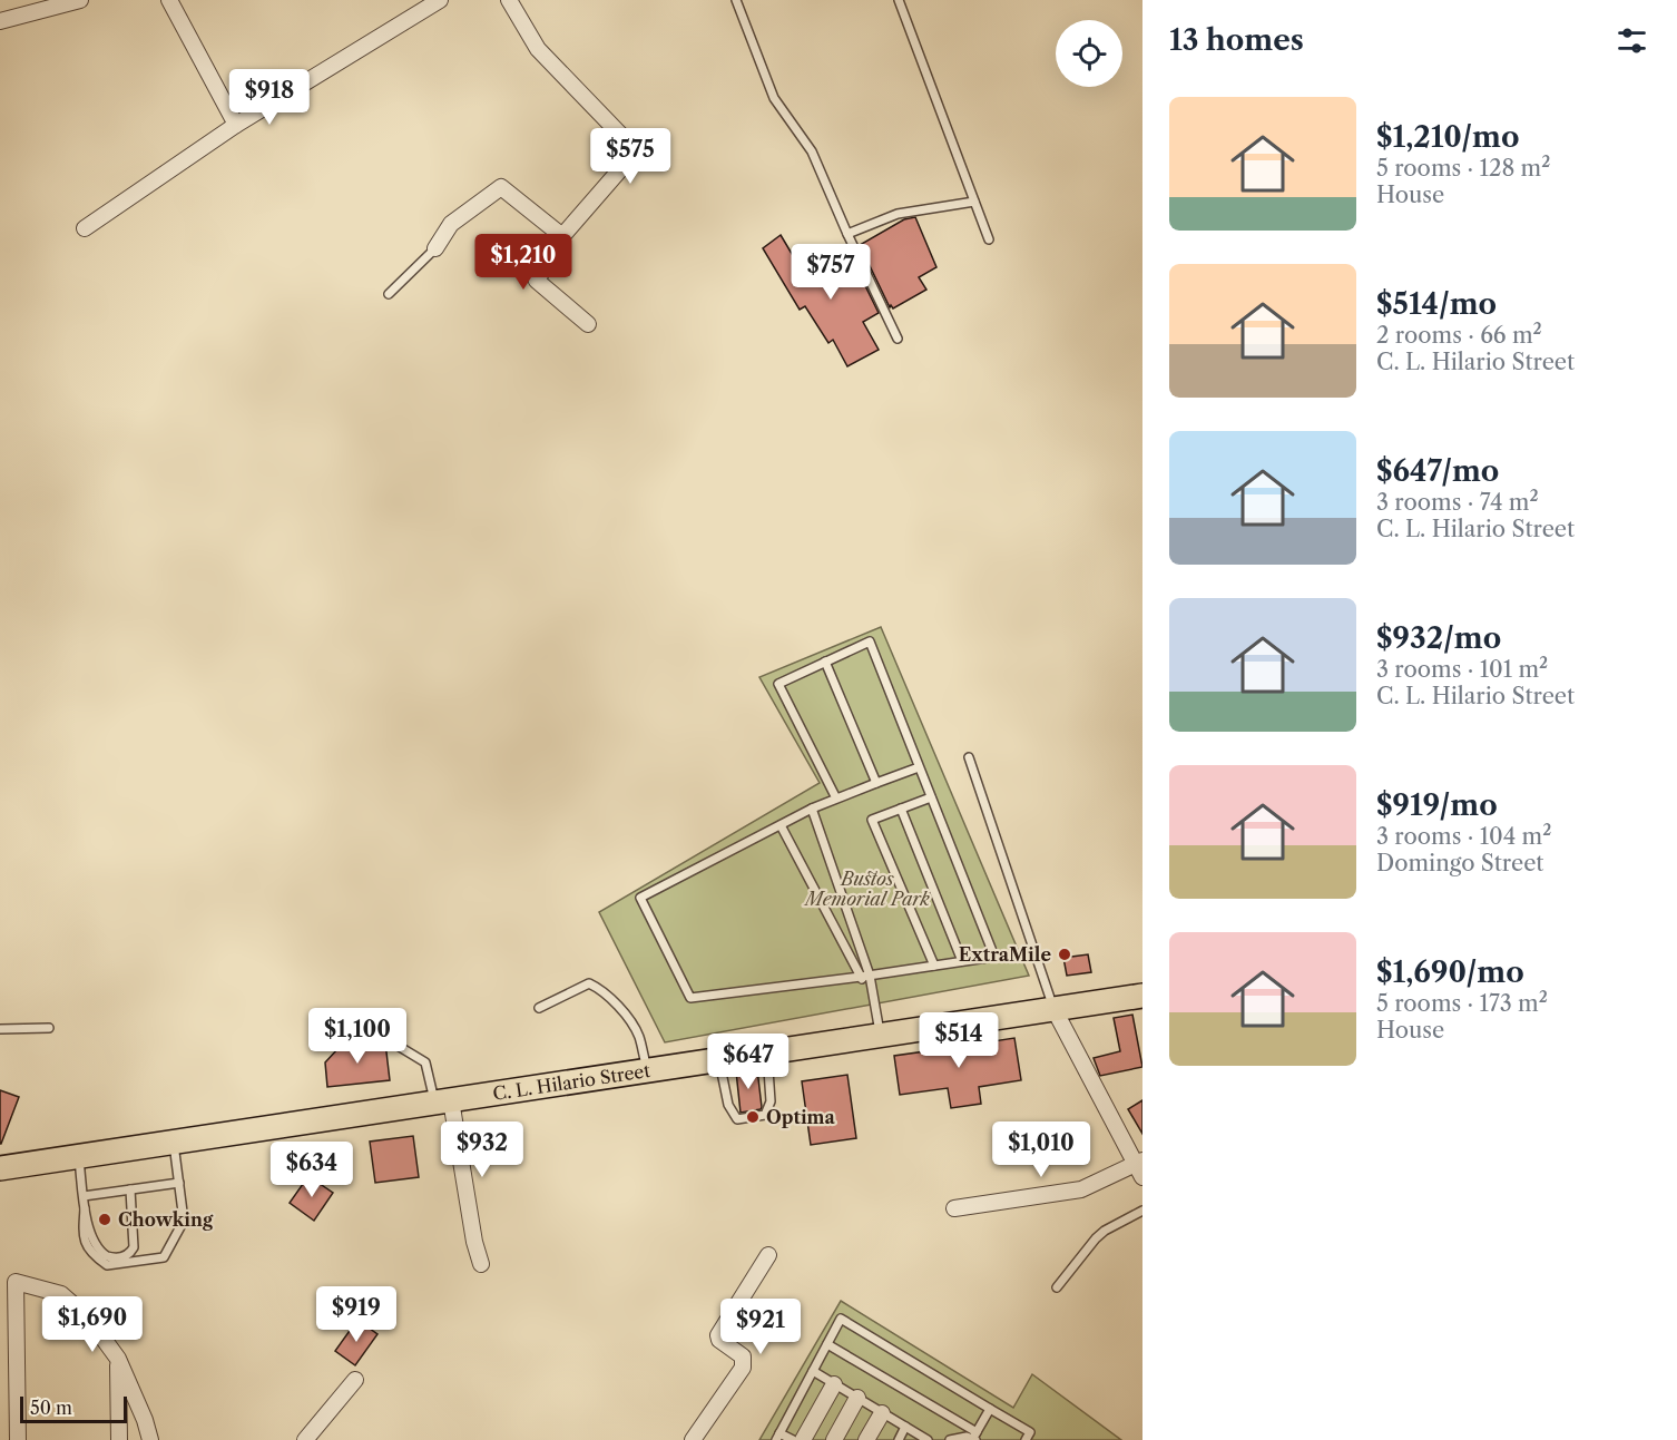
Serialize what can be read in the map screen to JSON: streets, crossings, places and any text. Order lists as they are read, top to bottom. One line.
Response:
{"streets":{"main road":["C. L. Hilario Street"]},"parks":["Bustos Memorial Park"],"places":["ExtraMile","Optima","Chowking"],"scale_bar":"50 m","page":{"heading":"13 homes","price":["$918","$575","$1,210","$757","$1,100","$514","$647","$932","$1,010","$634","$919","$1,690","$921"],"list":[{"name":"$1,210/mo","note":"5 rooms · 128 m² · House"},{"name":"$514/mo","note":"2 rooms · 66 m² · C. L. Hilario Street"},{"name":"$647/mo","note":"3 rooms · 74 m² · C. L. Hilario Street"},{"name":"$932/mo","note":"3 rooms · 101 m² · C. L. Hilario Street"},{"name":"$919/mo","note":"3 rooms · 104 m² · Domingo Street"},{"name":"$1,690/mo","note":"5 rooms · 173 m² · House"}],"scale":"50 m"}}
